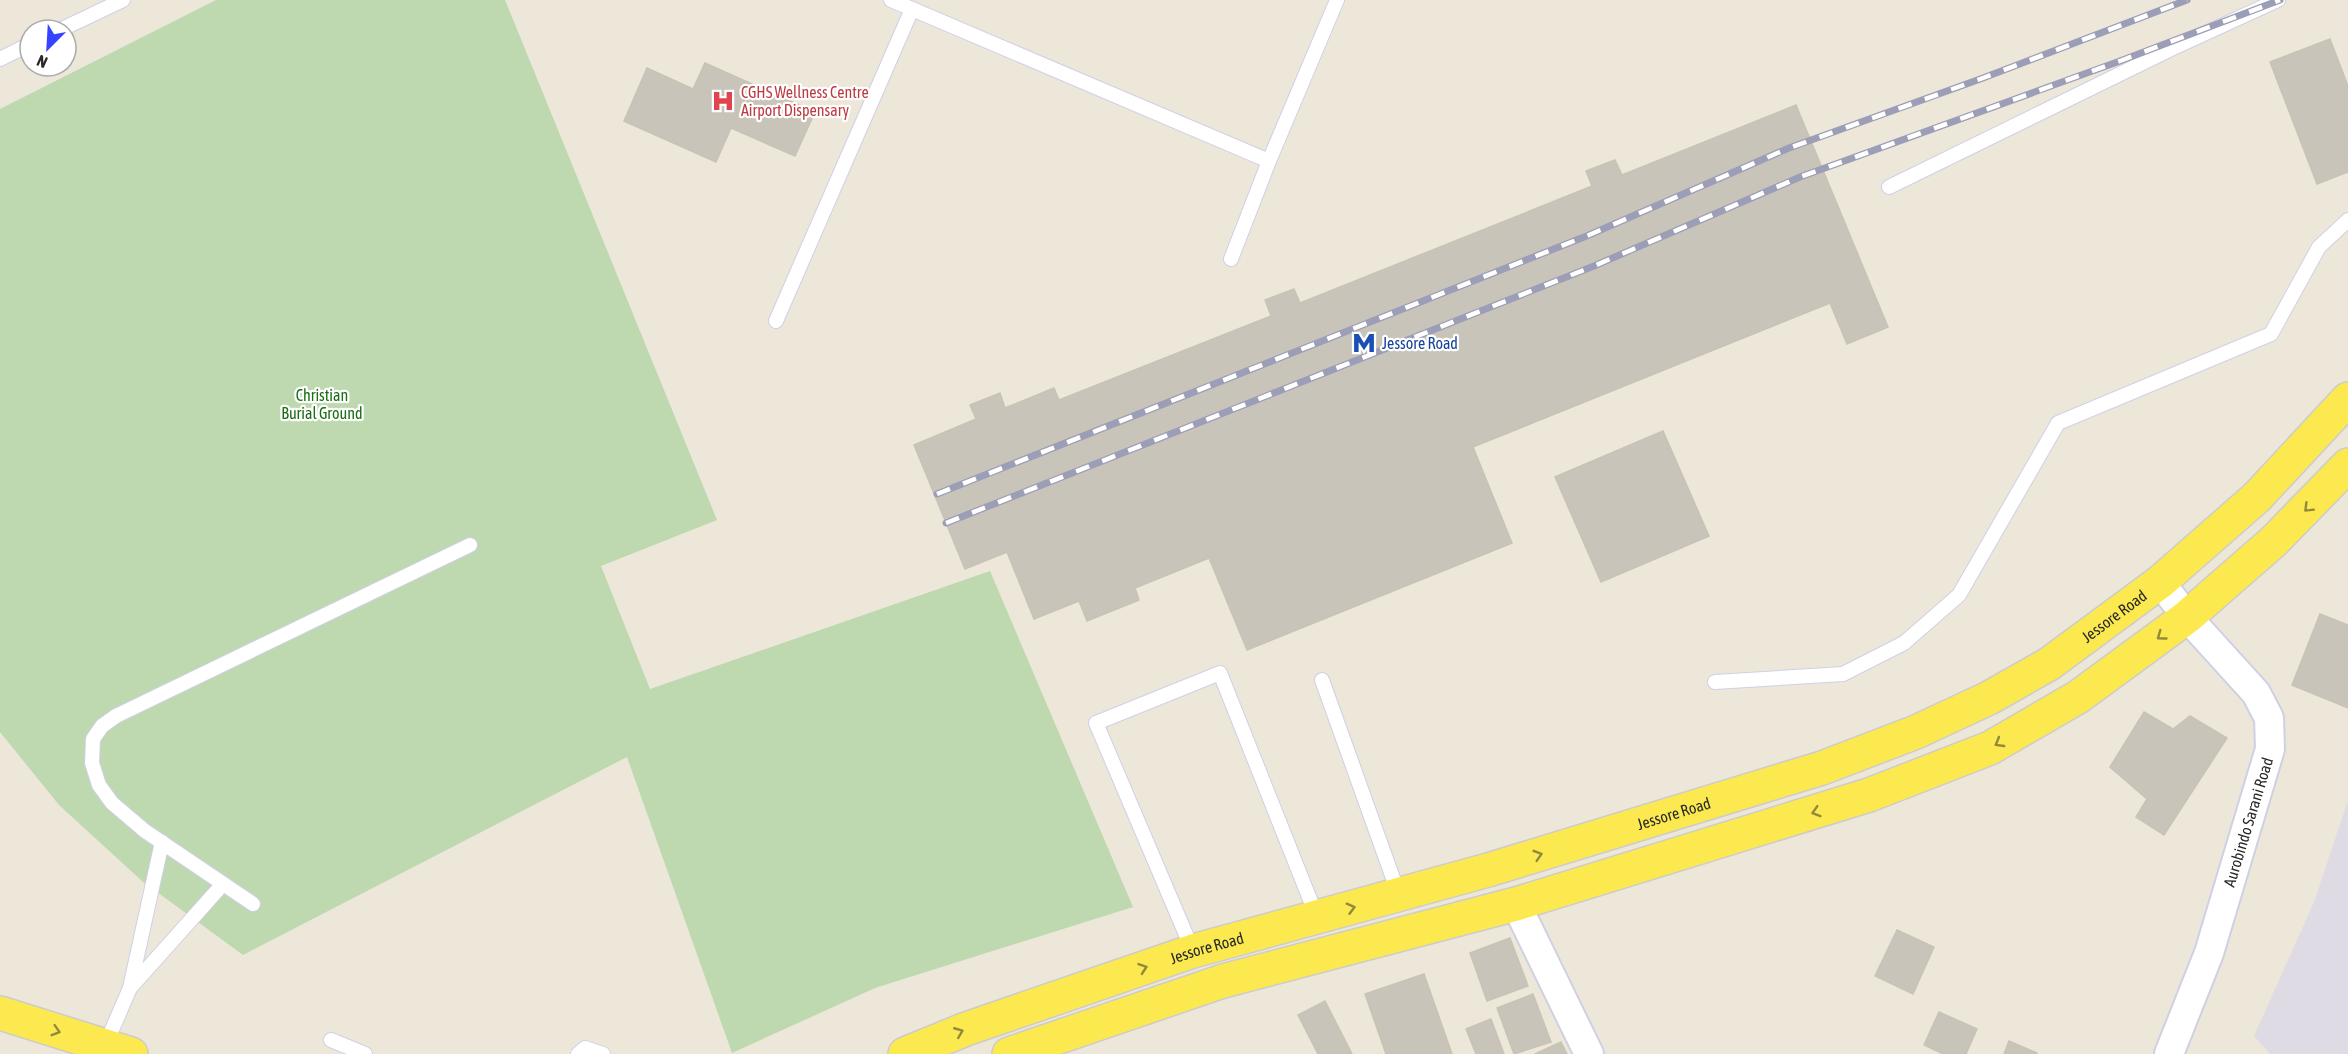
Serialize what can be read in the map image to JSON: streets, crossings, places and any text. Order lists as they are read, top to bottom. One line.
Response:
{"streets":{"main road":["Jessore Road"],"street":["Aurobindo Sarani Road"]},"crossings":[["Jessore Road","Aurobindo Sarani Road"]],"parks":["Christian Burial Ground"],"places":{"hospital":["CGHS Wellness Centre Airport Dispensary"],"metro station":["Jessore Road"]},"north":"bottom left"}
